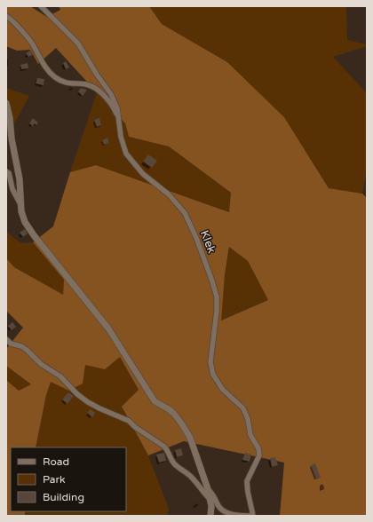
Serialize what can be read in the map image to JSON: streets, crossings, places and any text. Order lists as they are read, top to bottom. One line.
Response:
{"streets":{"street":["Klek"]},"legend":["Road","Park","Building"]}
